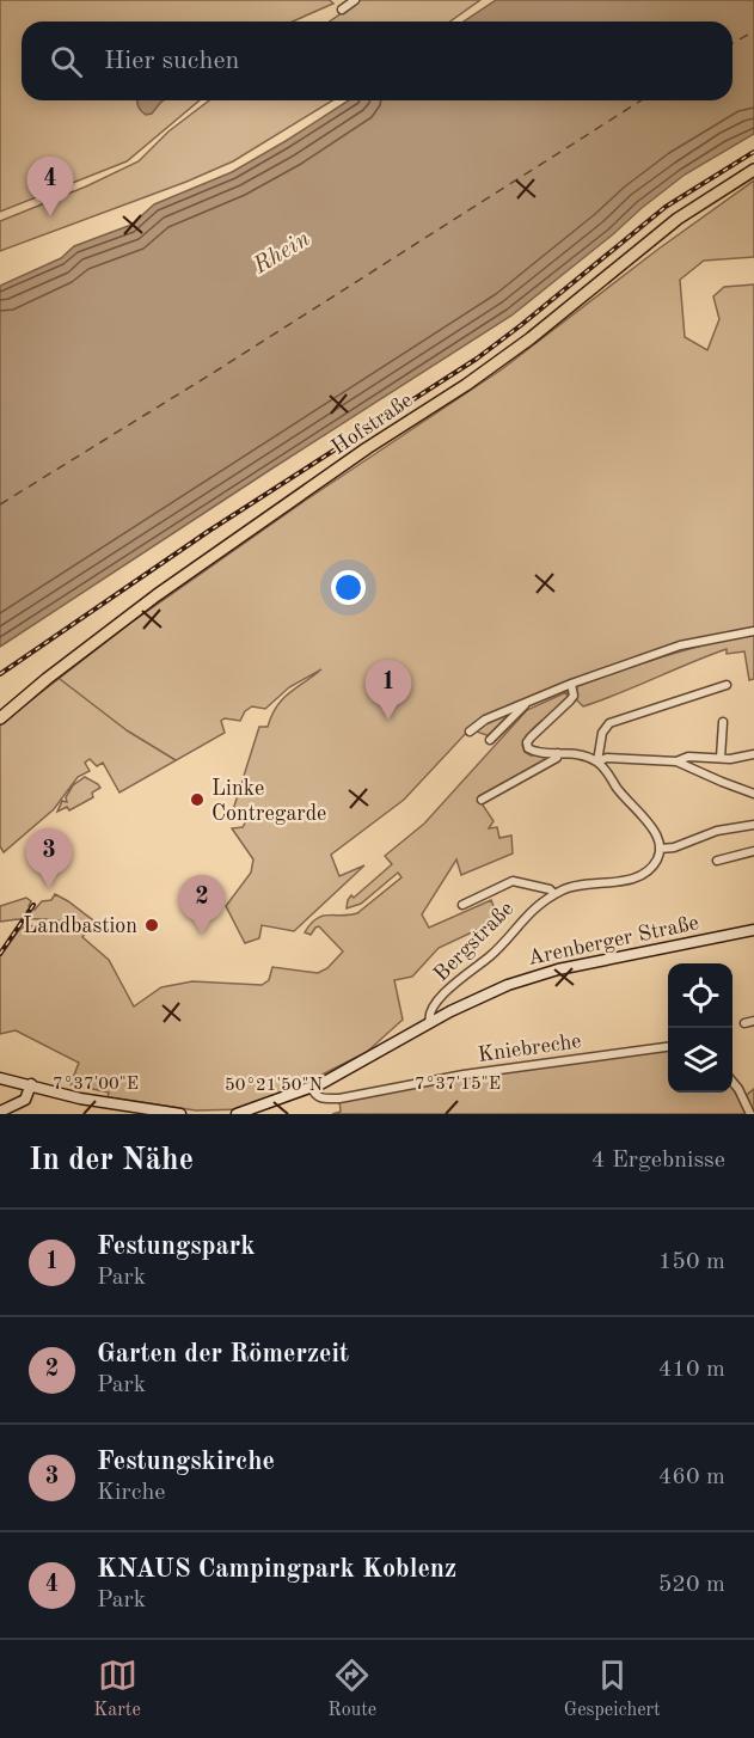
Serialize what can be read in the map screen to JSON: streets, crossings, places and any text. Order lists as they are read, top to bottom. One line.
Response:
{"streets":{"main road":["Hofstraße","Arenberger Straße"],"street":["Bergstraße","Kniebreche"]},"crossings":[["Arenberger Straße","Bergstraße"],["Arenberger Straße","Kniebreche"]],"water":["Rhein"],"places":["Linke Contregarde","Landbastion"],"page":{"search":"Hier suchen","pins":["4","1","3","2"],"heading":["In der Nähe","4 Ergebnisse"],"list":[{"mark":"1","name":"Festungspark","note":"Park","value":"150 m"},{"mark":"2","name":"Garten der Römerzeit","note":"Park","value":"410 m"},{"mark":"3","name":"Festungskirche","note":"Kirche","value":"460 m"},{"mark":"4","name":"KNAUS Campingpark Koblenz","note":"Park","value":"520 m"}],"nav":["Karte","Route","Gespeichert"]},"coordinates":["7°37'00\"E","7°37'15\"E","50°21'50\"N"]}
